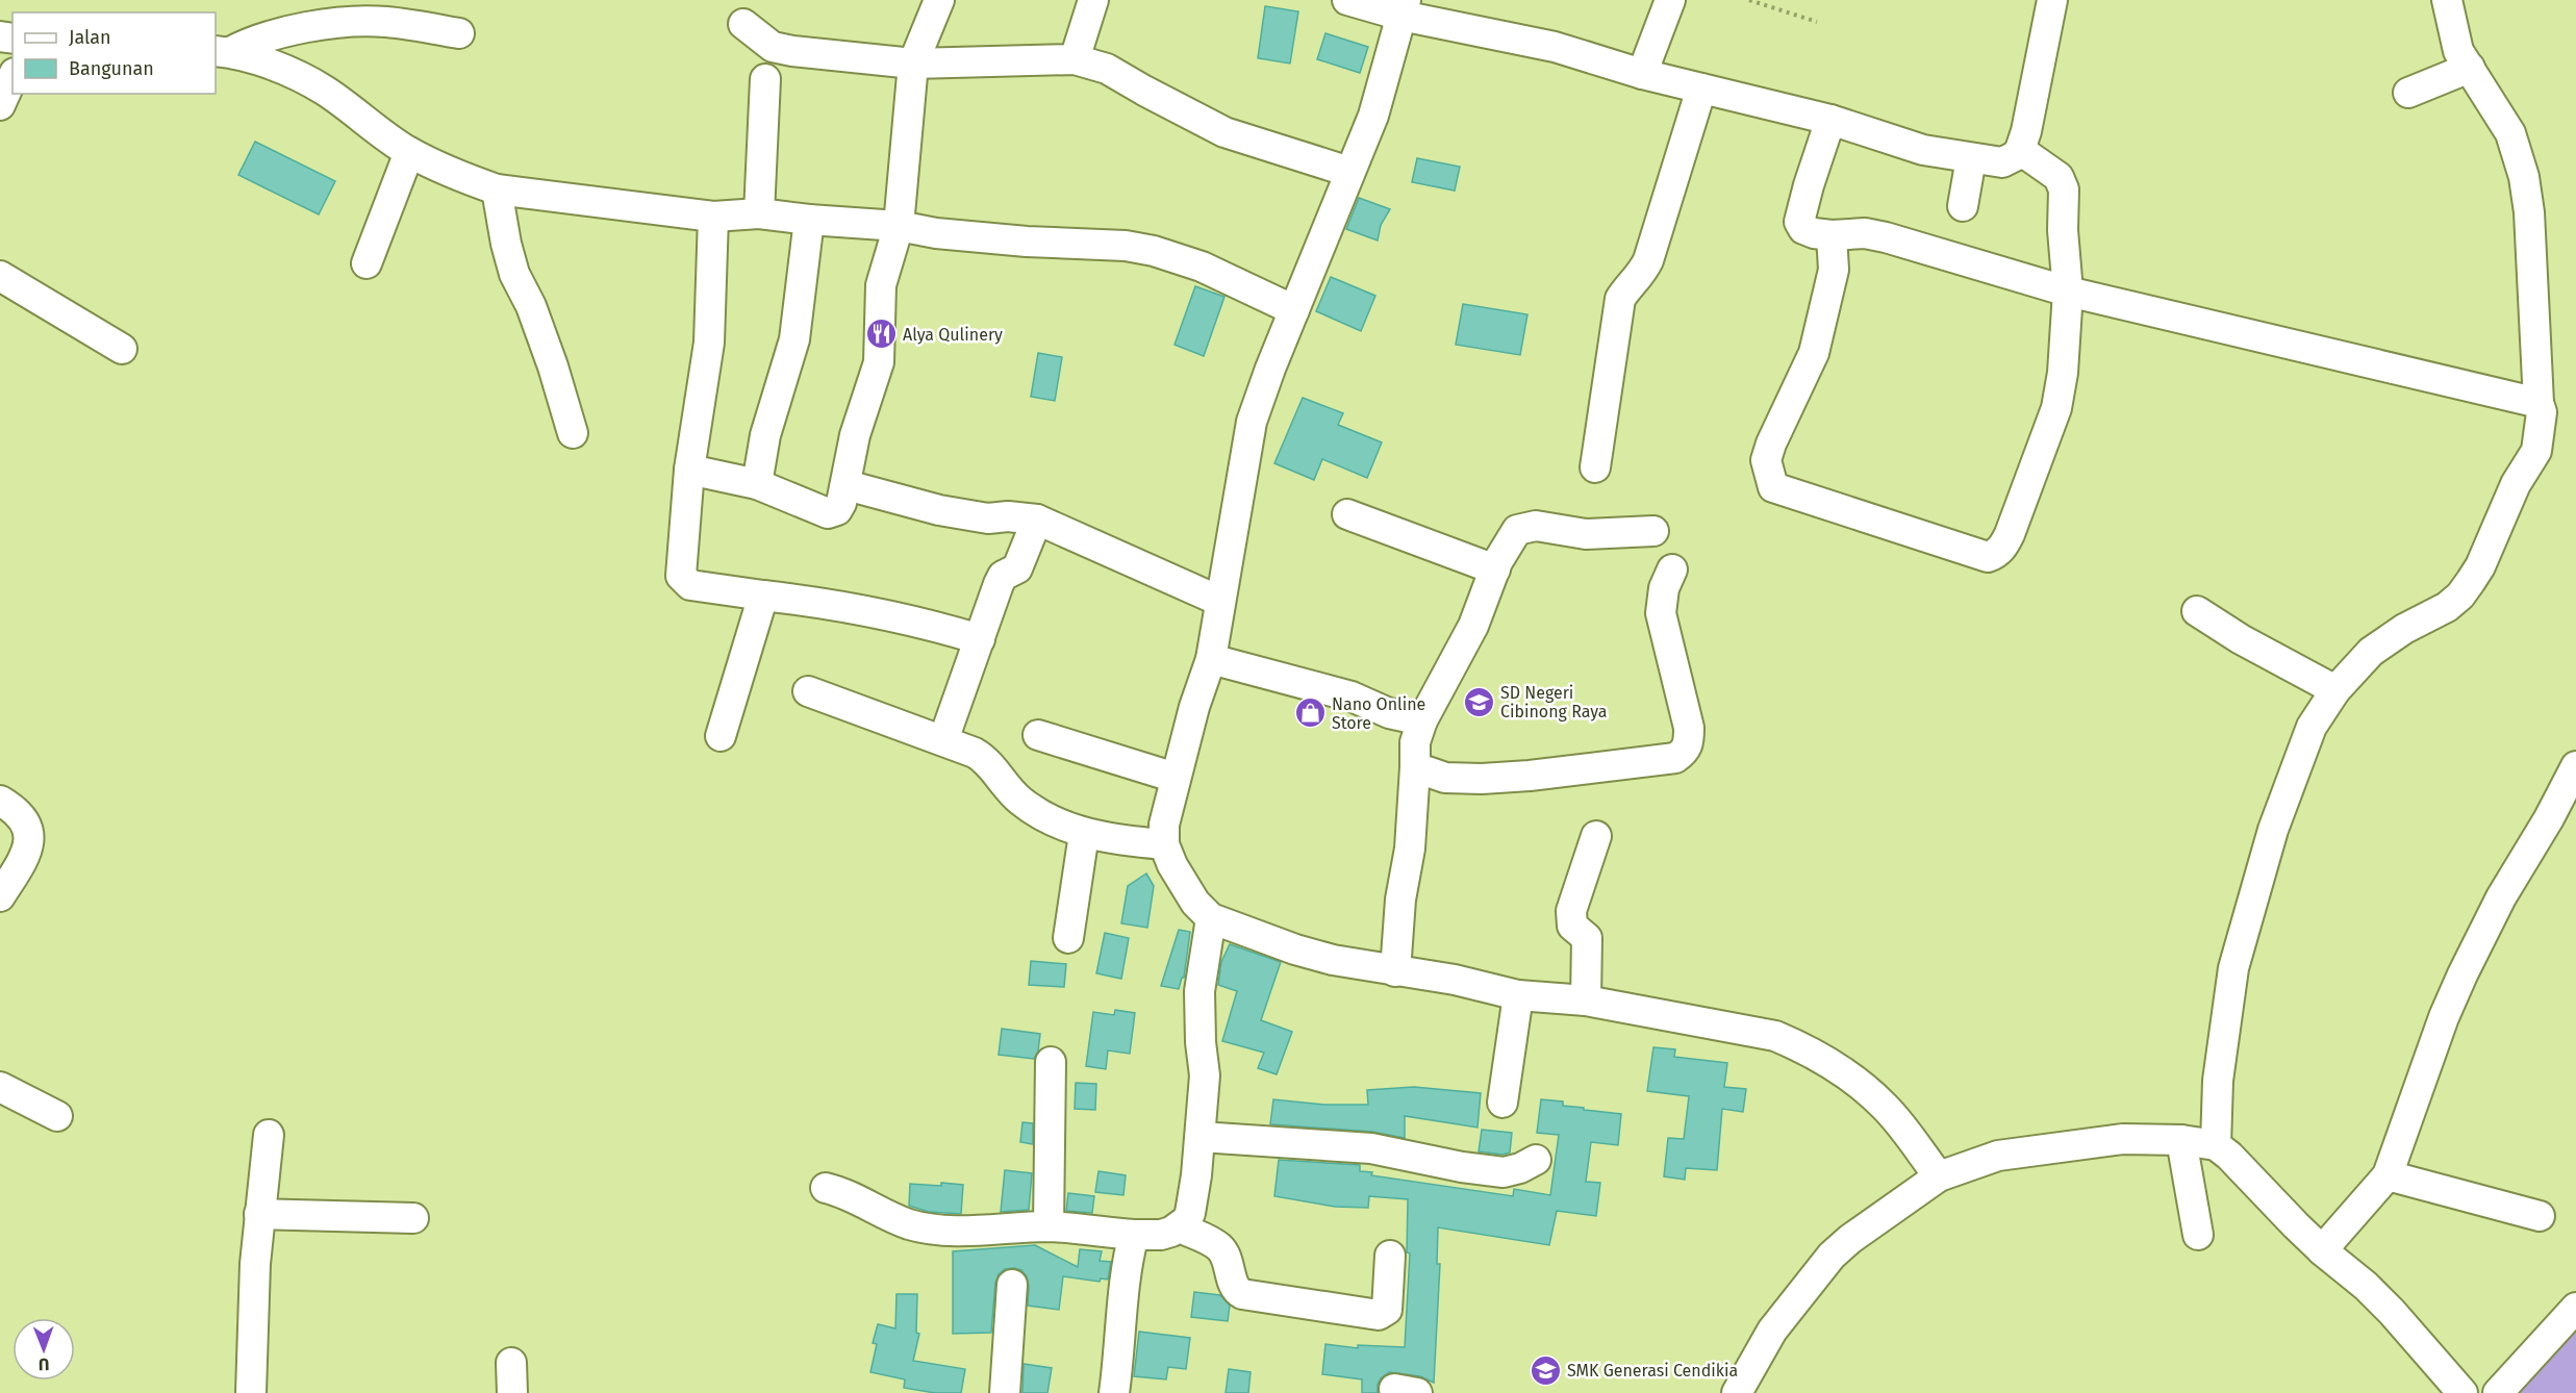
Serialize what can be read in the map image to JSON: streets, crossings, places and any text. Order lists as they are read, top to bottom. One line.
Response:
{"places":{"restaurant":["Alya Qulinery"],"school or university":["SD Negeri Cibinong Raya","SMK Generasi Cendikia"],"shop":["Nano Online Store"]},"legend":["Jalan","Bangunan"],"north":"bottom"}
